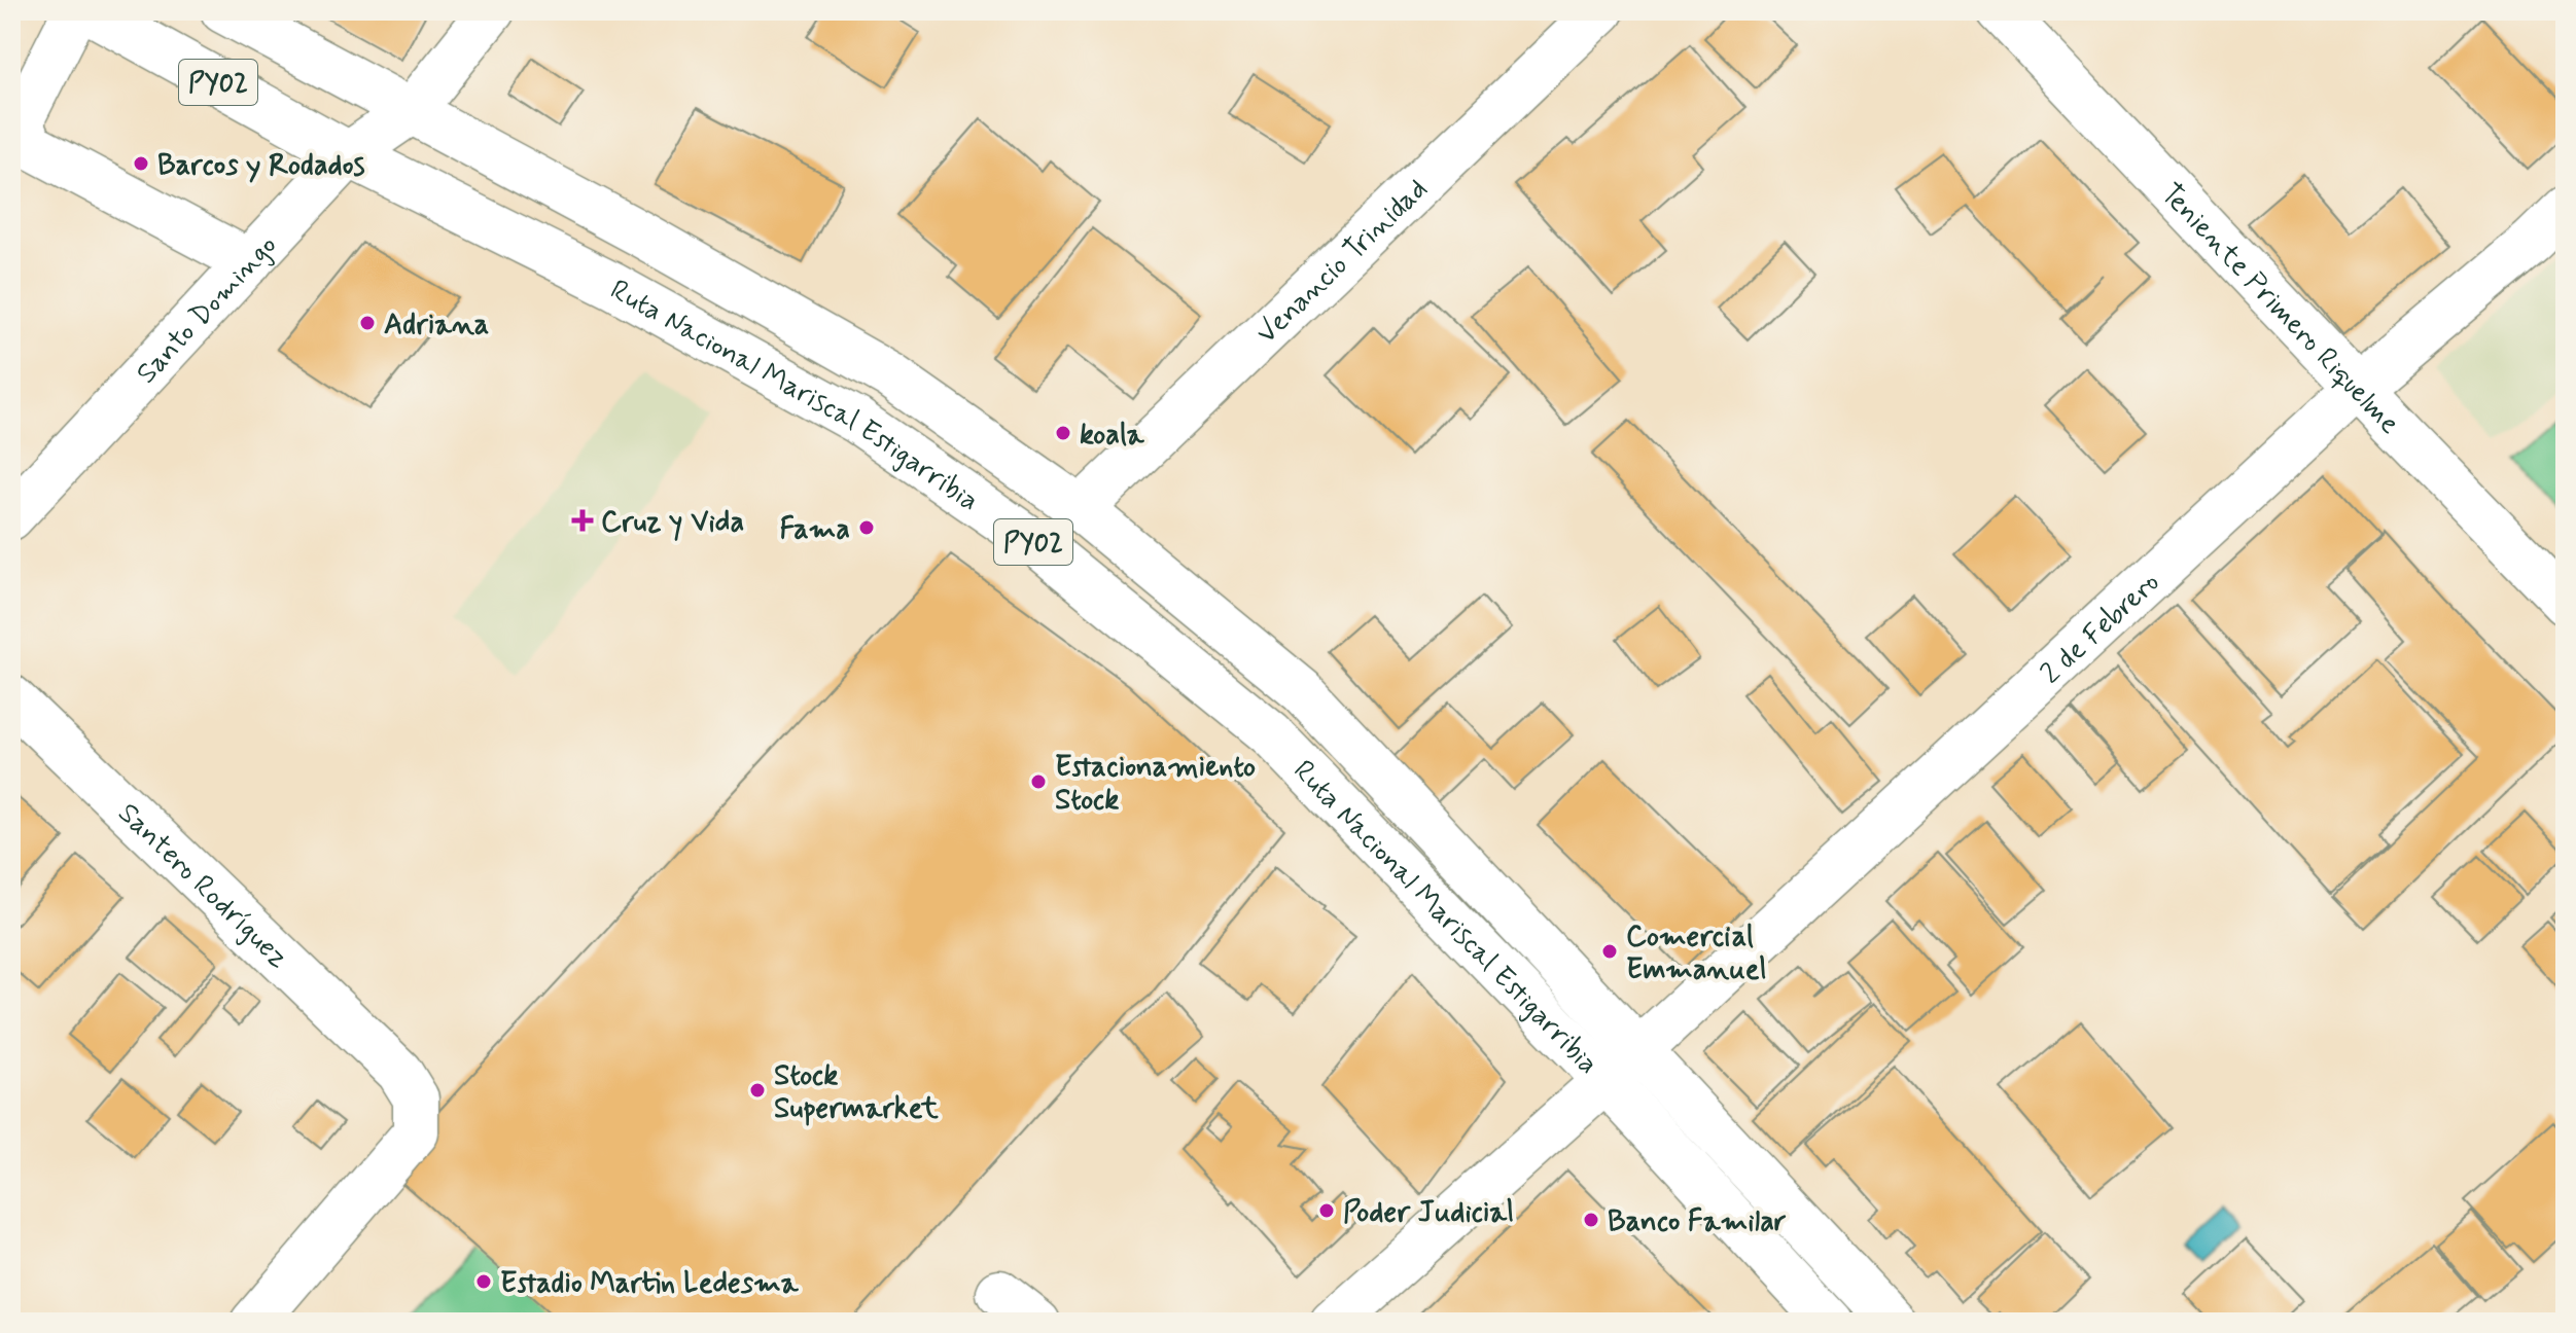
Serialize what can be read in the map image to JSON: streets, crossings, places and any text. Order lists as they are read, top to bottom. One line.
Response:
{"streets":{"main road":["PY02","Venancio Trinidad","Teniente Primero Riquelme","Santo Domingo","Ruta Nacional Mariscal Estigarribia","2 de Febrero","Santero Rodríguez"]},"crossings":[["Venancio Trinidad","Ruta Nacional Mariscal Estigarribia"],["Teniente Primero Riquelme","2 de Febrero"],["Santo Domingo","Ruta Nacional Mariscal Estigarribia"],["Ruta Nacional Mariscal Estigarribia","2 de Febrero"]],"places":{"other":["Barcos y Rodados","Adriana","koala","Fama","Estacionamiento Stock","Comercial Emmanuel","Stock Supermarket","Poder Judicial","Banco Familar","Estadio Martin Ledesma"],"health":["Cruz y Vida"]}}
